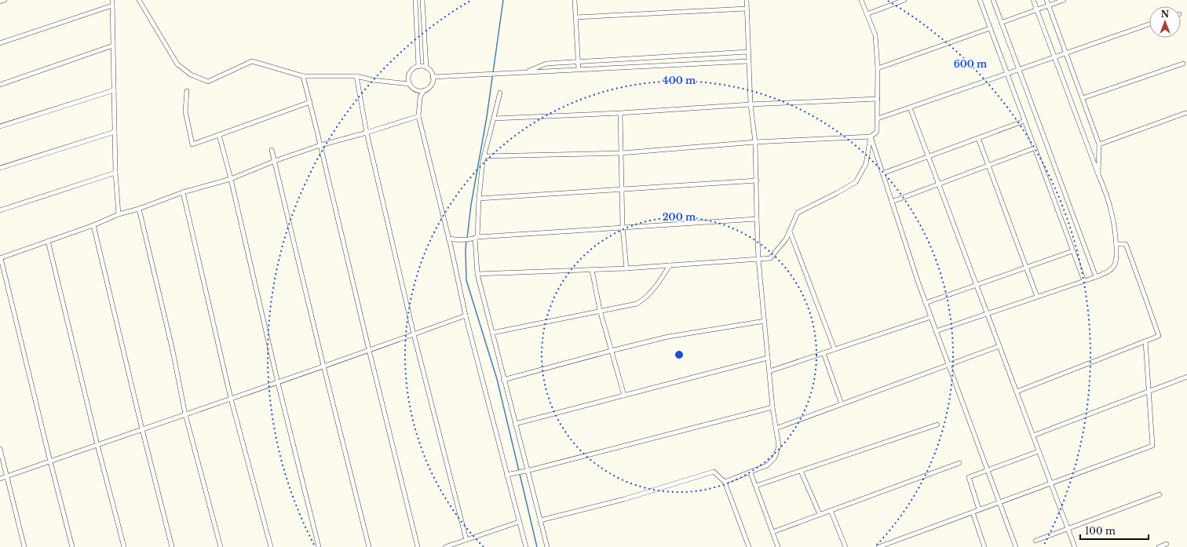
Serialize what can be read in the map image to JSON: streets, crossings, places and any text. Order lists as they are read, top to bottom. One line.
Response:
{"scale_bar":"100 m","north":"top","rings":["600 m","400 m","200 m"]}
